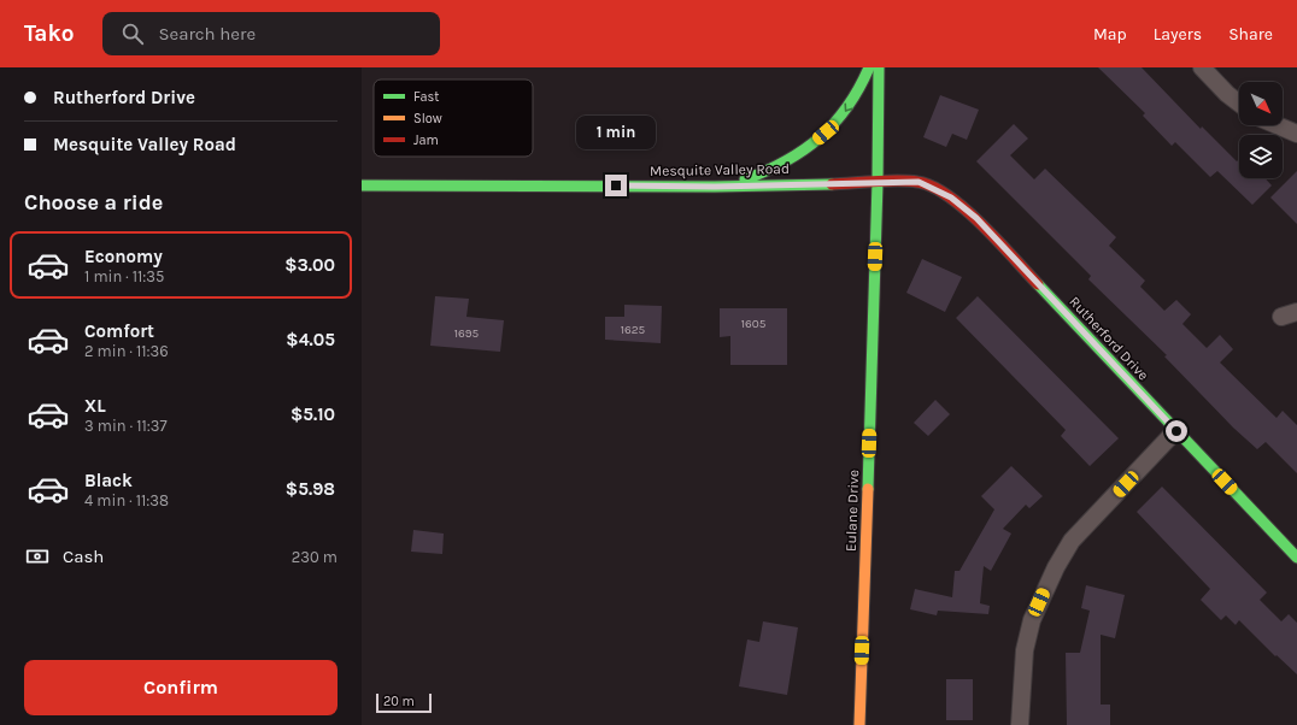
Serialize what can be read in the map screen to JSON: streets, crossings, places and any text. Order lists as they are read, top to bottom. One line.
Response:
{"streets":{"street":["Mesquite Valley Road","Rutherford Drive","Eulane Drive"]},"crossings":[["Mesquite Valley Road","Rutherford Drive"],["Mesquite Valley Road","Eulane Drive"],["Rutherford Drive","Eulane Drive"]],"house_numbers":["1605","1625","1695"],"legend":["Fast","Slow","Jam"],"scale_bar":"20 m","north":"bottom right","page":{"header":"Tako","search":"Search here","nav":["Map","Layers","Share"],"banner":["Rutherford Drive","Mesquite Valley Road"],"bubble":"1 min","heading":"Choose a ride","list":[{"name":"Economy","note":"1 min · 11:35","value":"$3.00"},{"name":"Comfort","note":"2 min · 11:36","value":"$4.05"},{"name":"XL","note":"3 min · 11:37","value":"$5.10"},{"name":"Black","note":"4 min · 11:38","value":"$5.98"}],"pay":["Cash","230 m"],"buttons":"Confirm","scale":"20 m"}}
